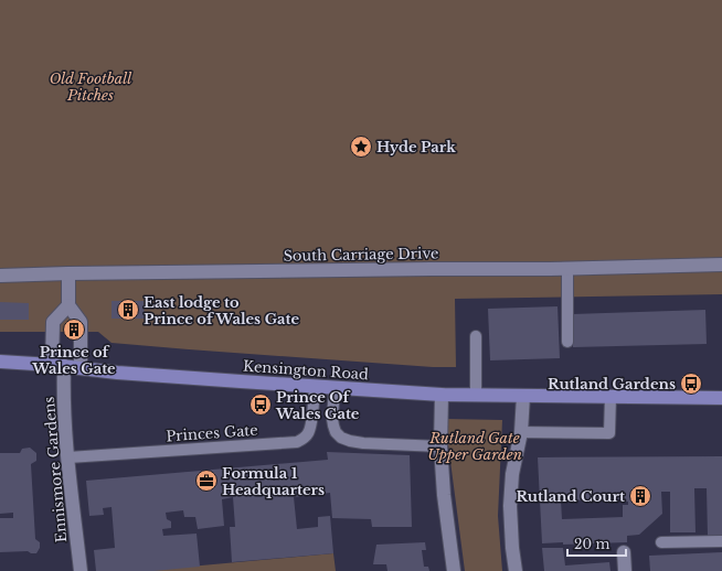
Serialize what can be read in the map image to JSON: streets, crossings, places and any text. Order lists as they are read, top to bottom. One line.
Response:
{"streets":{"main road":["Kensington Road"],"street":["South Carriage Drive","Ennismore Gardens"],"lane":["Princes Gate"]},"crossings":[["Kensington Road","Princes Gate"],["Kensington Road","Ennismore Gardens"],["Princes Gate","Ennismore Gardens"]],"parks":["Old Football Pitches","Rutland Gate Upper Garden"],"places":{"place":["Hyde Park"],"building":["East lodge to Prince of Wales Gate","Prince of Wales Gate","Rutland Court"],"bus stop":["Rutland Gardens","Prince Of Wales Gate"],"office":["Formula 1 Headquarters"]},"scale_bar":"20 m"}
